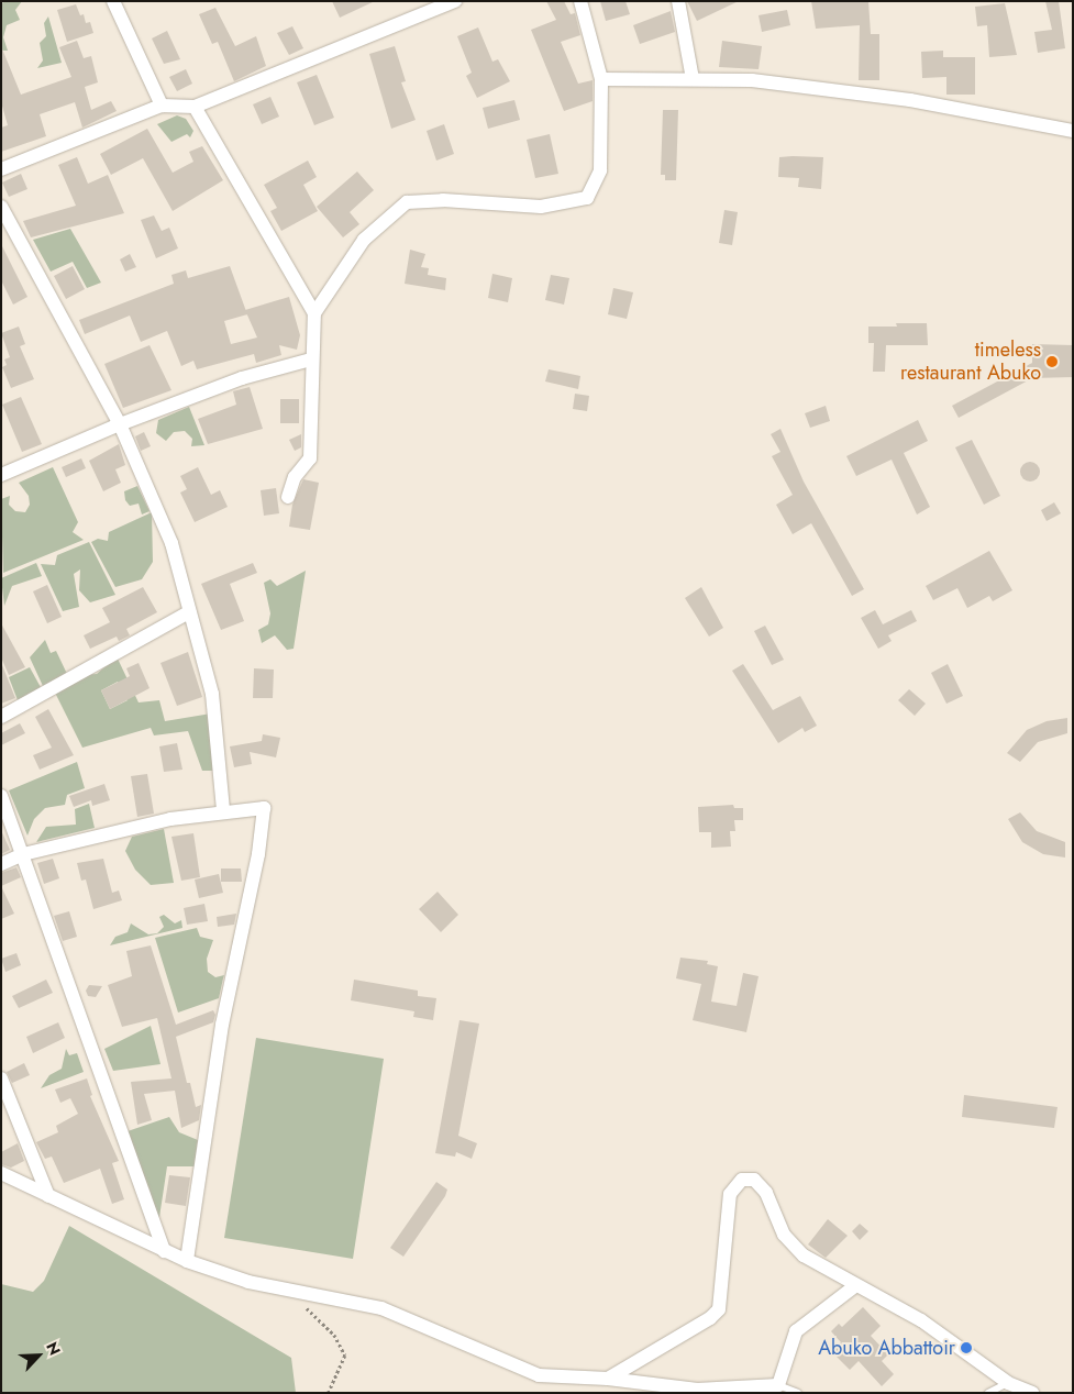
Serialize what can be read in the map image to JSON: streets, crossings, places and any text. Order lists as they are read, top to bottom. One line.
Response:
{"places":["timeless restaurant Abuko","Abuko Abbattoir"],"north":"top right"}
